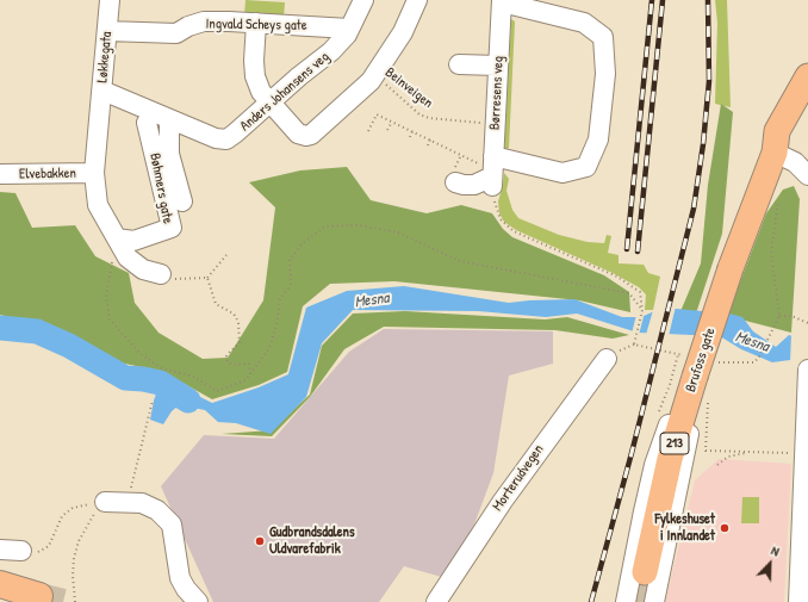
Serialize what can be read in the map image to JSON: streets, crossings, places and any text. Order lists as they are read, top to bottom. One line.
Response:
{"streets":{"main road":["Brufoss gate","213"],"street":["Ingvald Scheys gate","Løkkegata","Anders Johansens veg","Børresens veg","Elvebakken","Bøhmers gate","Morterudvegen"],"path":["Beinveigen"]},"crossings":[["Ingvald Scheys gate","Løkkegata"],["Ingvald Scheys gate","Anders Johansens veg"],["Løkkegata","Anders Johansens veg"],["Løkkegata","Elvebakken"],["Brufoss gate","213"]],"water":["Mesna"],"places":["Fylkeshuset i Innlandet","Gudbrandsdalens Uldvarefabrik"],"north":"top right"}
